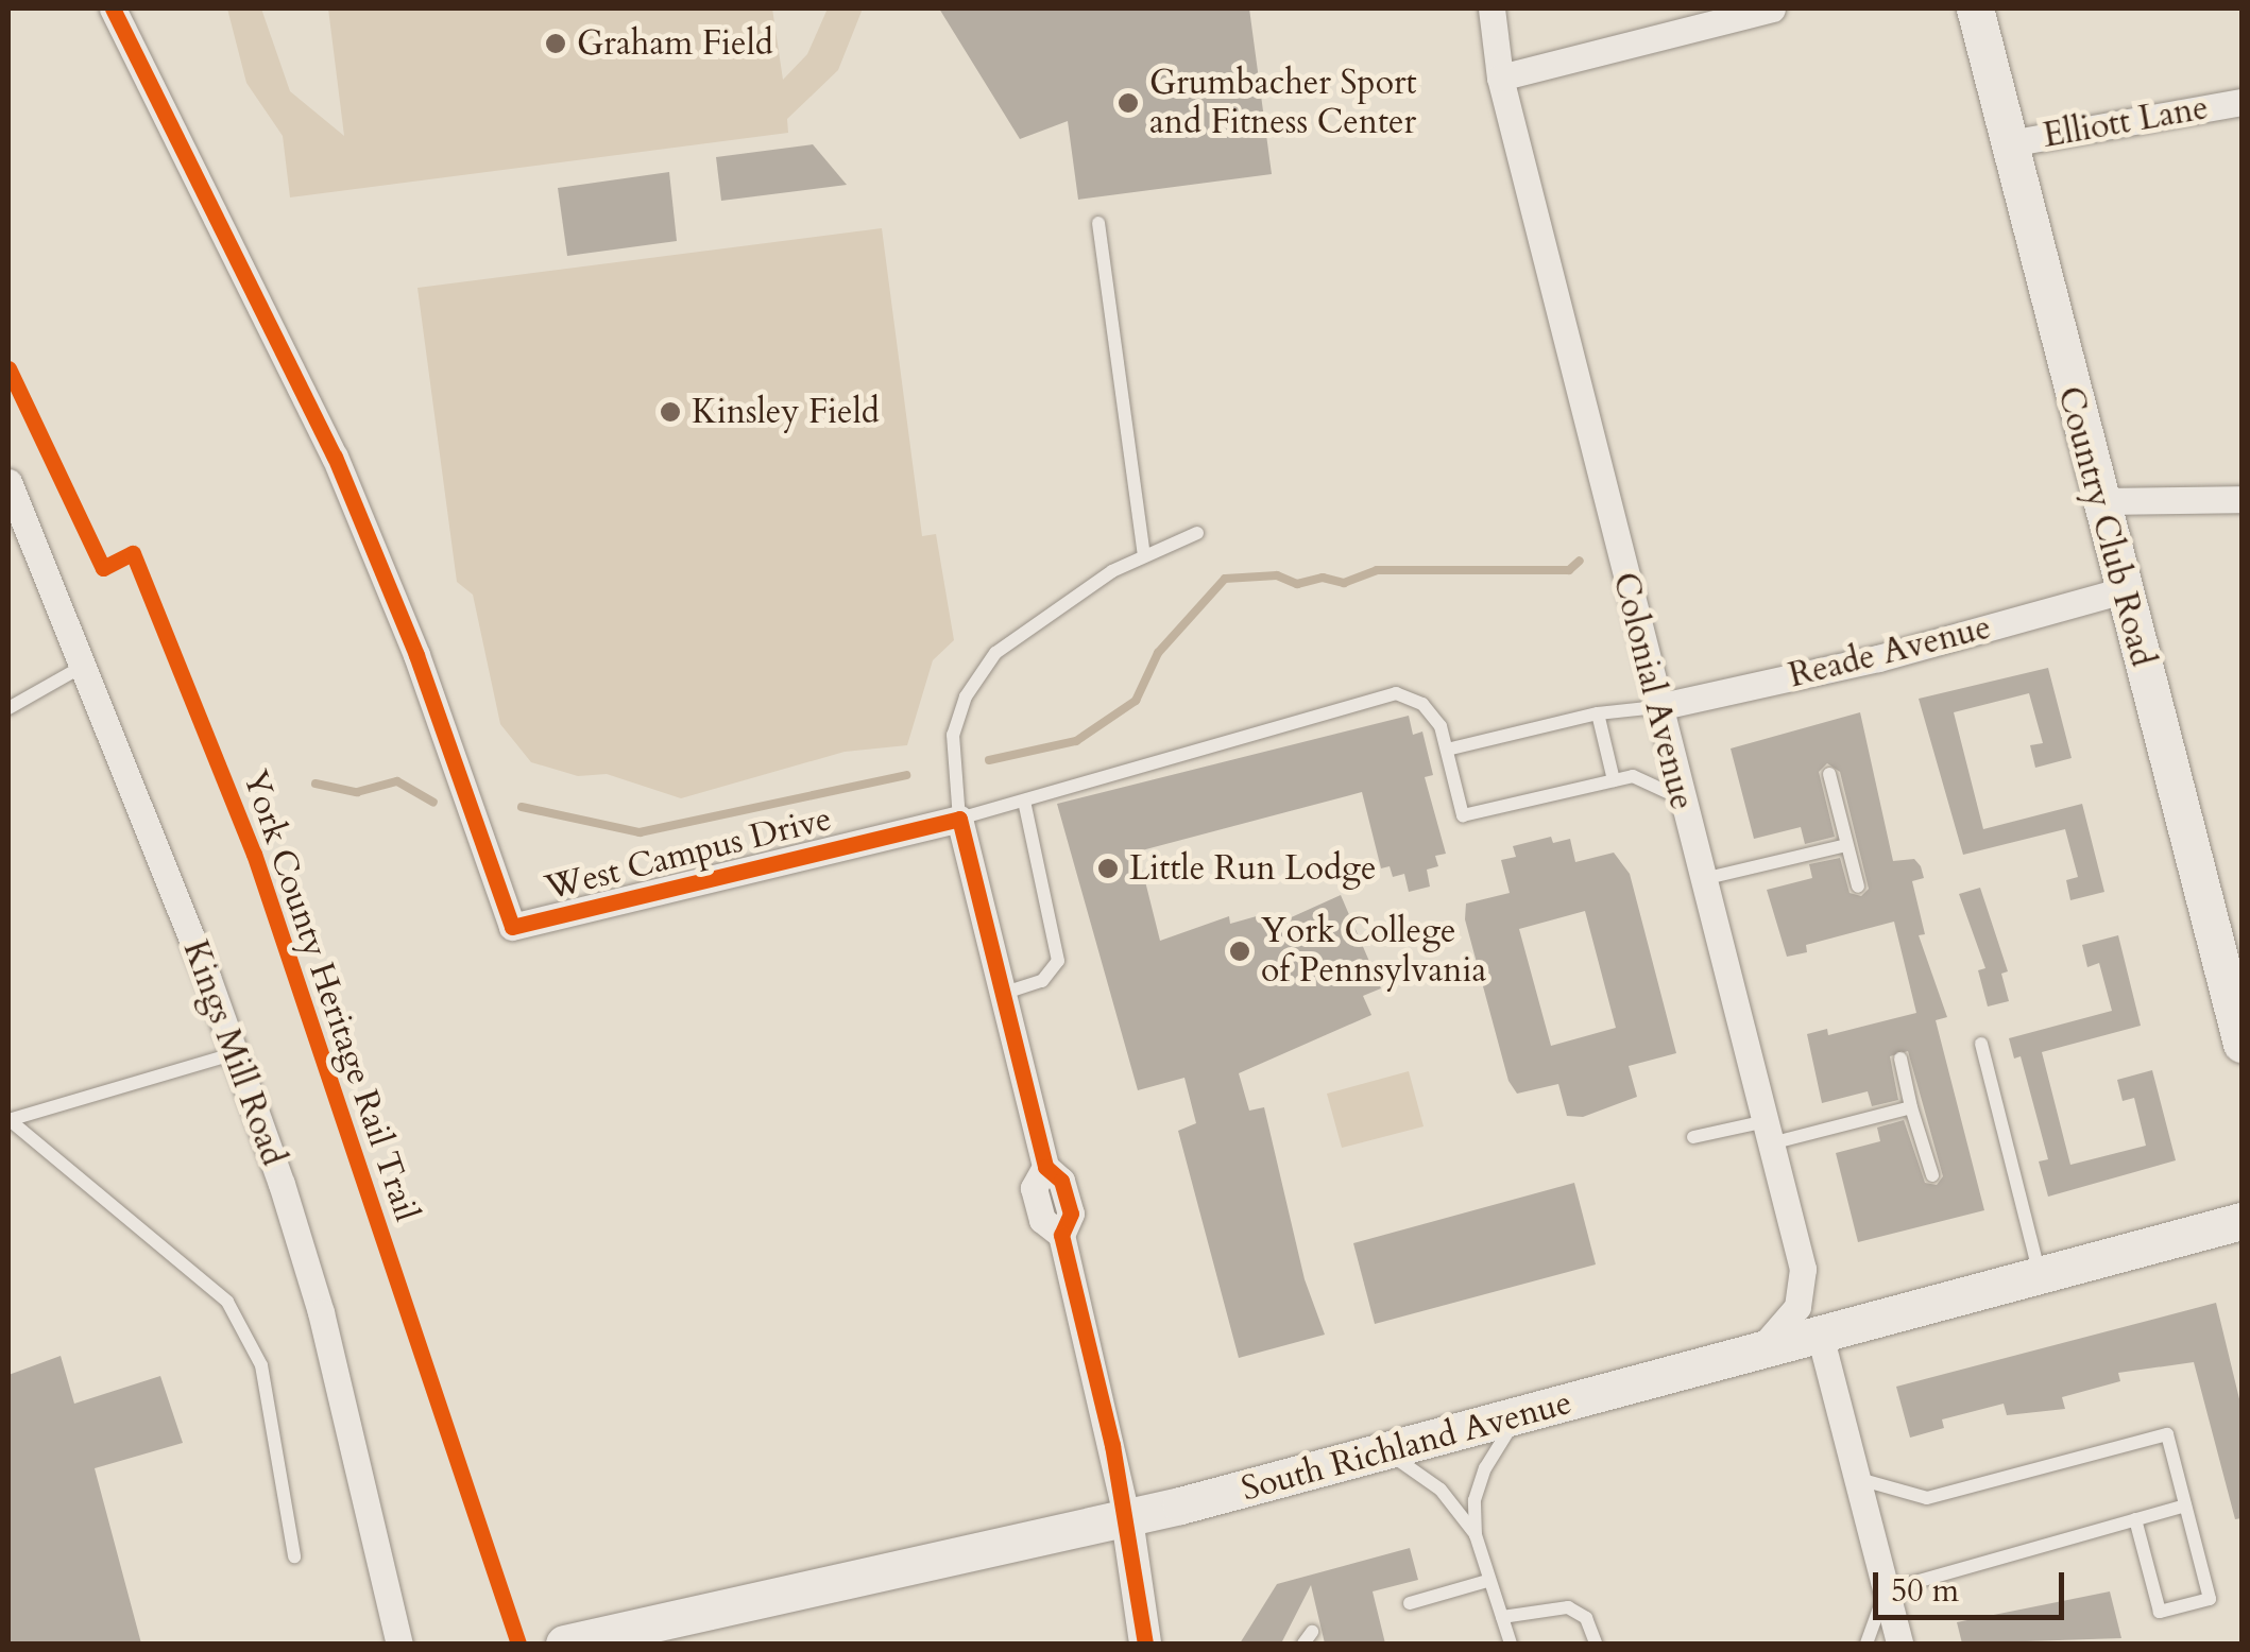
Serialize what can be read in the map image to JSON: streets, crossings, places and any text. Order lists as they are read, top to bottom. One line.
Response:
{"streets":{"main road":["Country Club Road","South Richland Avenue"],"street":["Elliott Lane","Reade Avenue","Colonial Avenue","West Campus Drive","Kings Mill Road"],"cycle path":["York County Heritage Rail Trail"]},"crossings":[["Elliott Lane","Country Club Road"],["Country Club Road","Reade Avenue"],["Reade Avenue","Colonial Avenue"],["Colonial Avenue","South Richland Avenue"]],"places":["Graham Field","Grumbacher Sport and Fitness Center","Kinsley Field","Little Run Lodge","York College of Pennsylvania"],"scale_bar":"50 m"}
